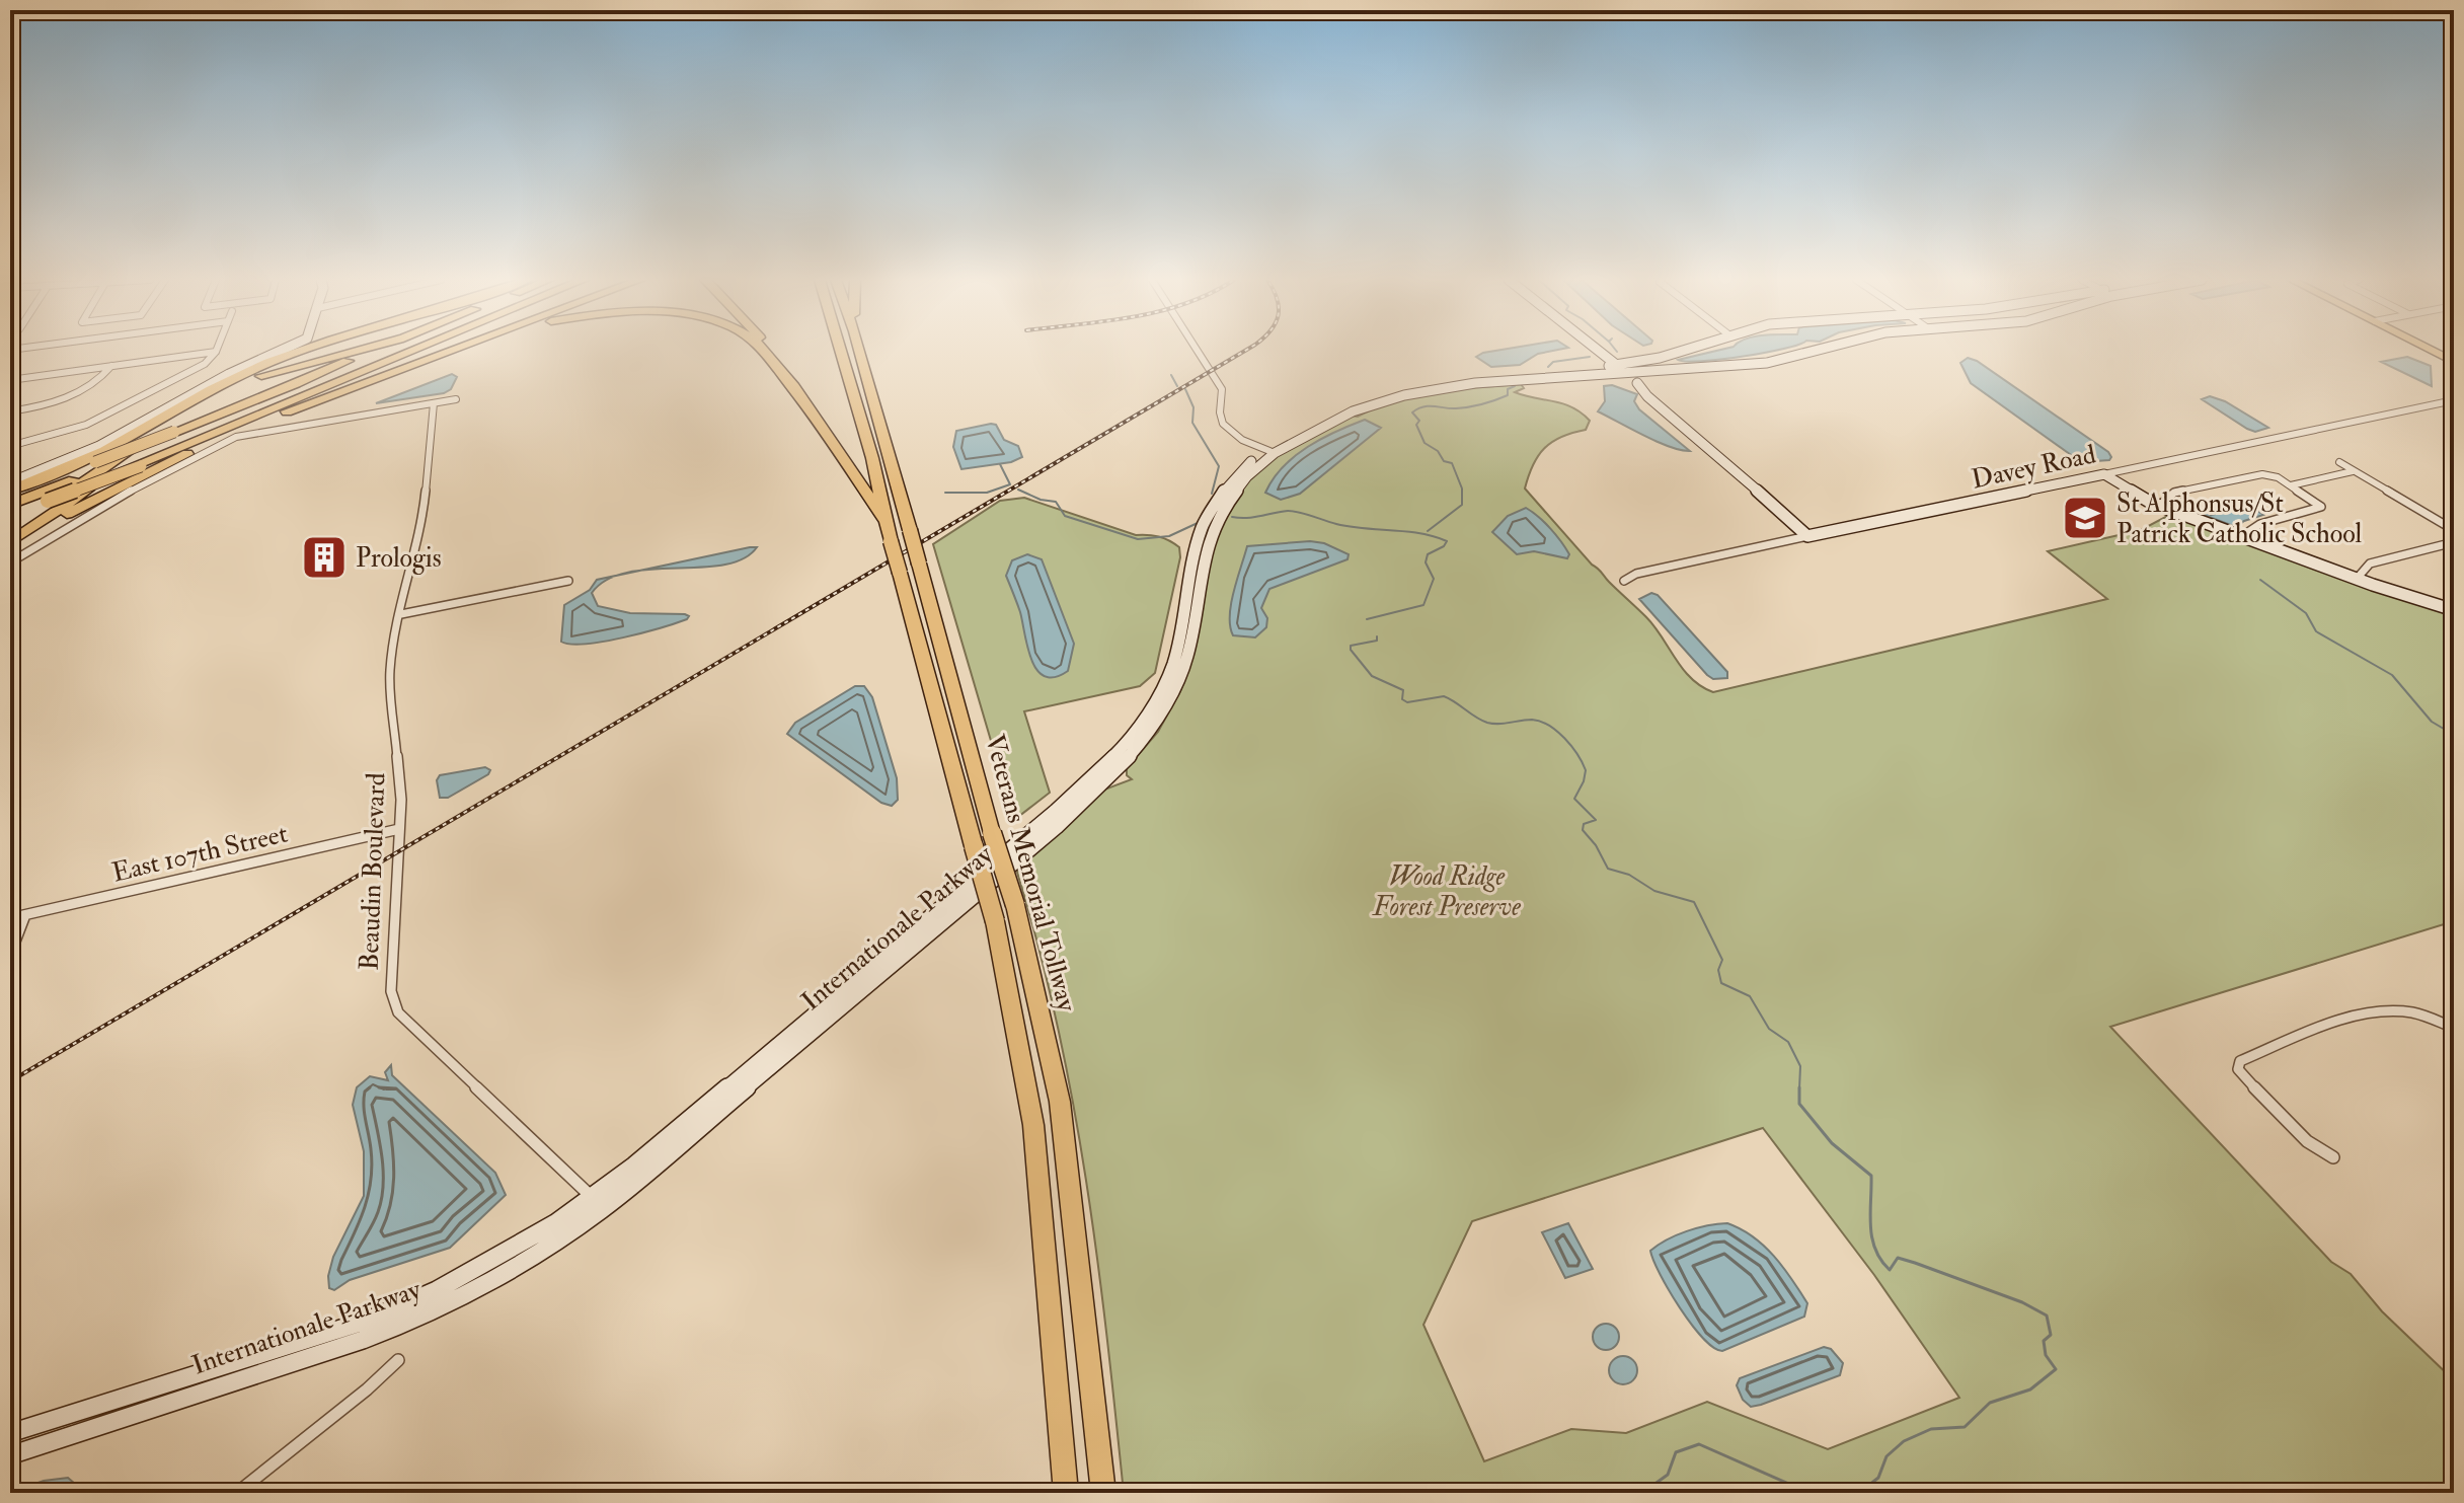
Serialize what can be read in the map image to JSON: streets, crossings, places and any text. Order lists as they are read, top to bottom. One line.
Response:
{"streets":{"highway":["Veterans Memorial Tollway"],"street":["Davey Road","East 107th Street","Beaudin Boulevard","Internationale Parkway"]},"crossings":[["East 107th Street","Beaudin Boulevard"],["Beaudin Boulevard","Internationale Parkway"]],"parks":["Wood Ridge Forest Preserve"],"places":{"school or university":["St Alphonsus/St Patrick Catholic School"],"building":["Prologis"]}}
